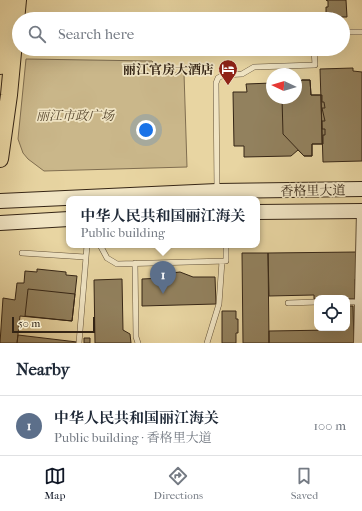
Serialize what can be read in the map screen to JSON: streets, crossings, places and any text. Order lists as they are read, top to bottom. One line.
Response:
{"streets":{"main road":["香格里大道"]},"parks":["丽江市政广场"],"places":{"hotel":["丽江官房大酒店"]},"scale_bar":"50 m","north":"left","page":{"search":"Search here","popup":["中华人民共和国丽江海关","Public building"],"pins":"1","scale":"50 m","heading":"Nearby","list":[{"mark":"1","name":"中华人民共和国丽江海关","note":"Public building · 香格里大道","value":"100 m"}],"nav":["Map","Directions","Saved"]}}
